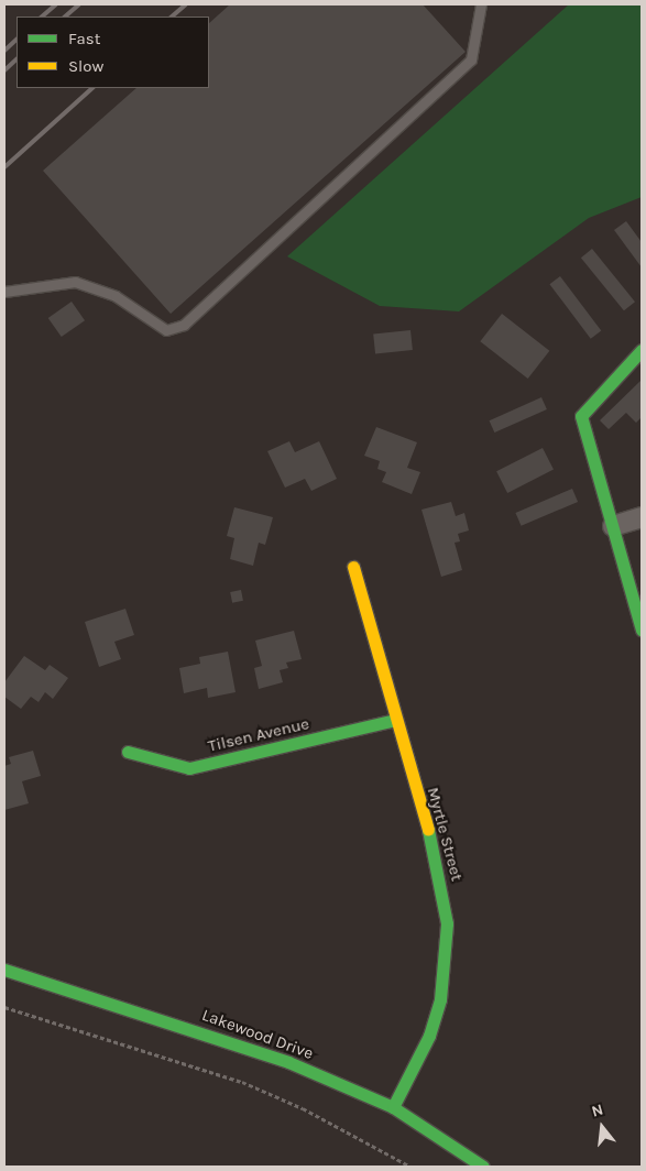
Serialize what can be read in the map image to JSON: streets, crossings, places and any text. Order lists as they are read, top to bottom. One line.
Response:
{"streets":{"street":["Tilsen Avenue","Myrtle Street","Lakewood Drive"]},"crossings":[["Tilsen Avenue","Myrtle Street"],["Myrtle Street","Lakewood Drive"]],"legend":["Fast","Slow"],"north":"top"}
